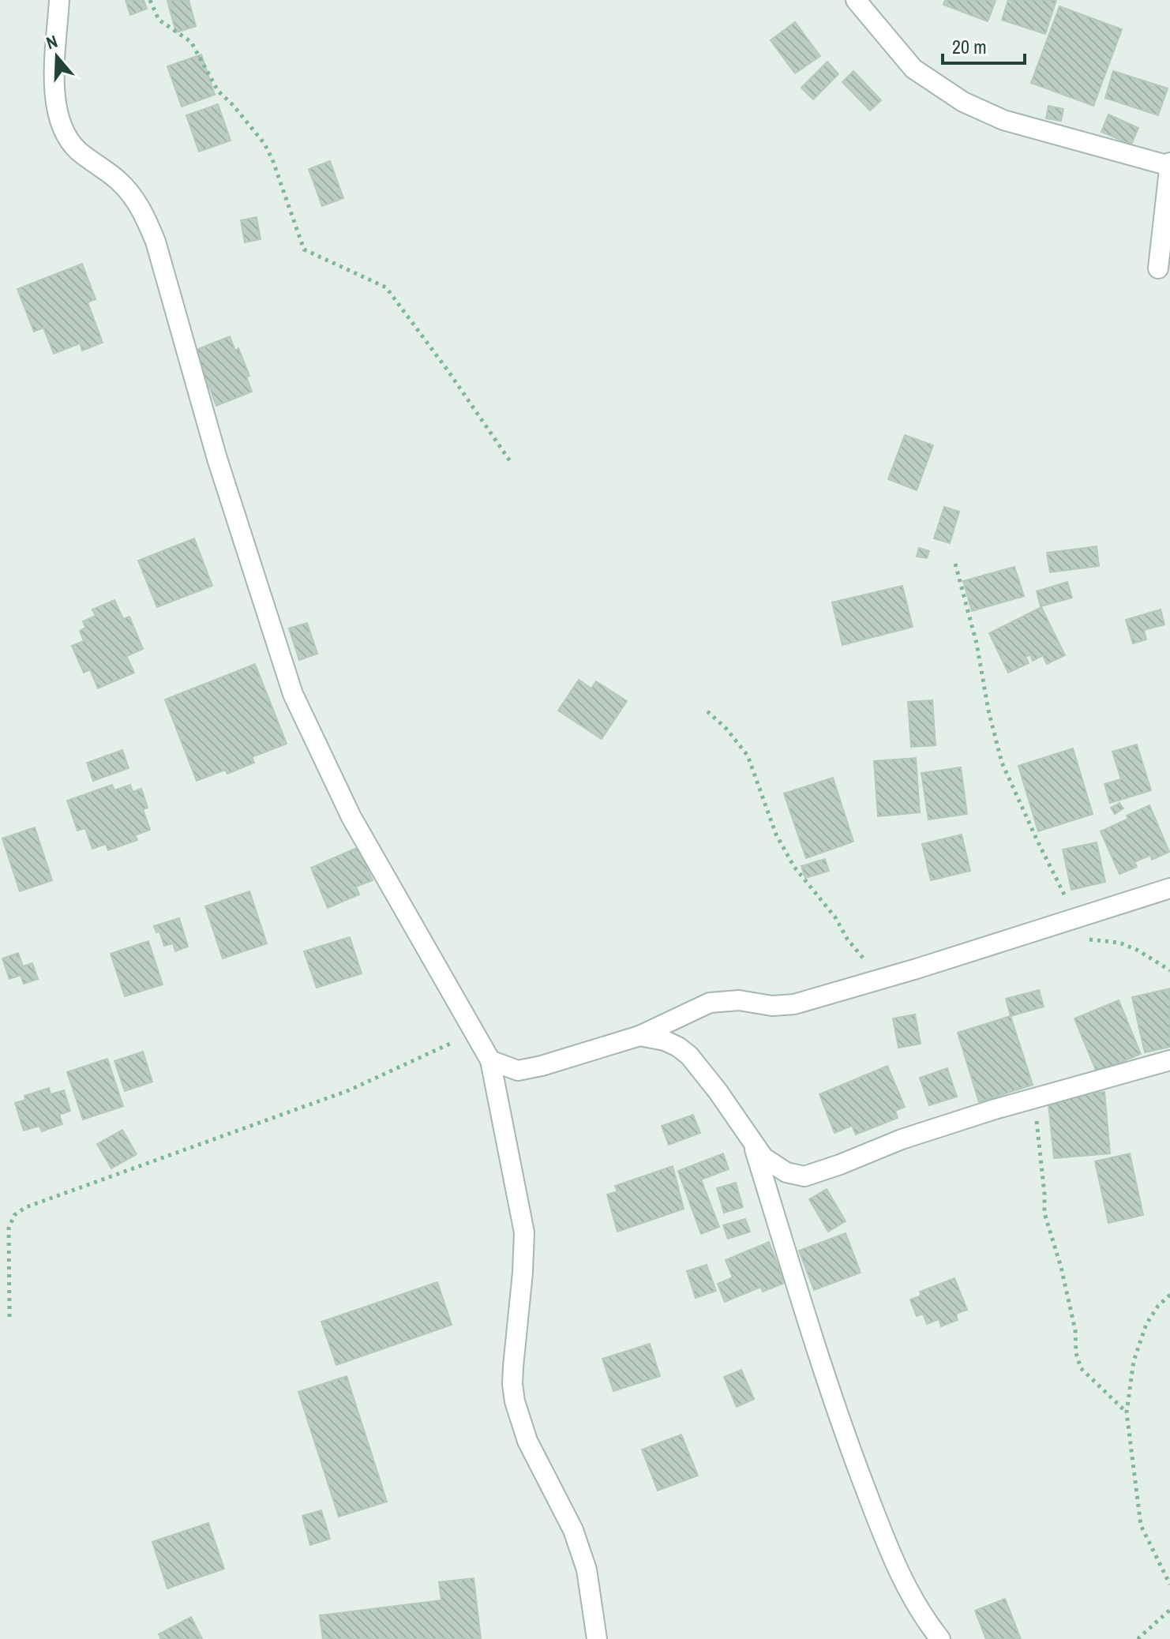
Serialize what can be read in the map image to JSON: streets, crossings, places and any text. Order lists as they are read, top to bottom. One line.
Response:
{"scale_bar":"20 m","north":"top"}
